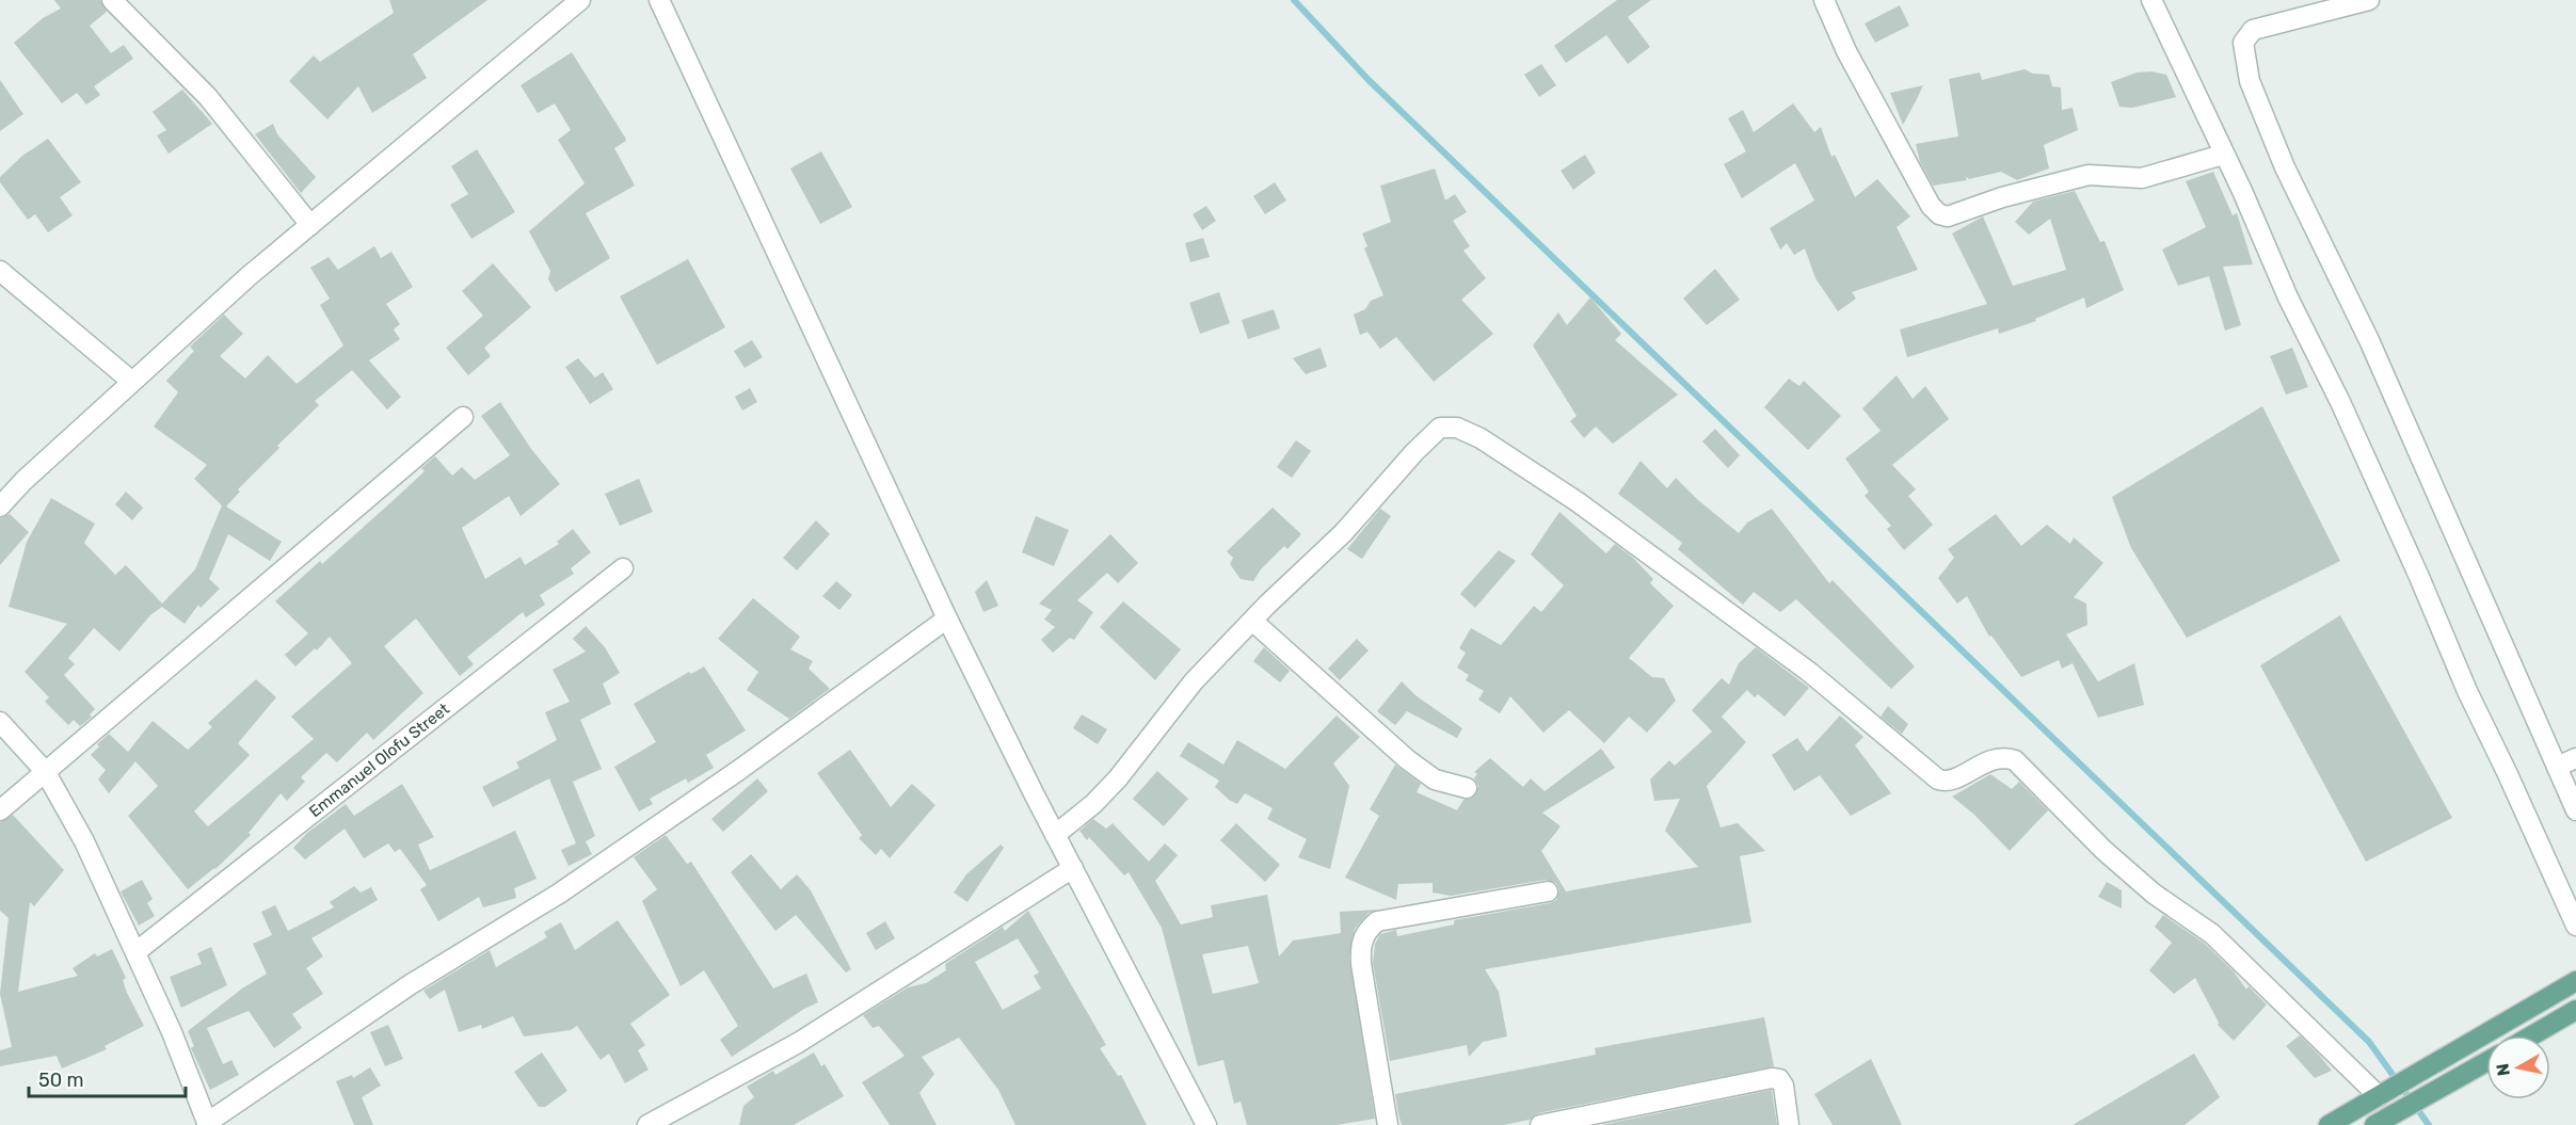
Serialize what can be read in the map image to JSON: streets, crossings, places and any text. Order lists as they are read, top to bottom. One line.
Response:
{"streets":{"street":["Emmanuel Olofu Street"]},"scale_bar":"50 m","north":"left"}
